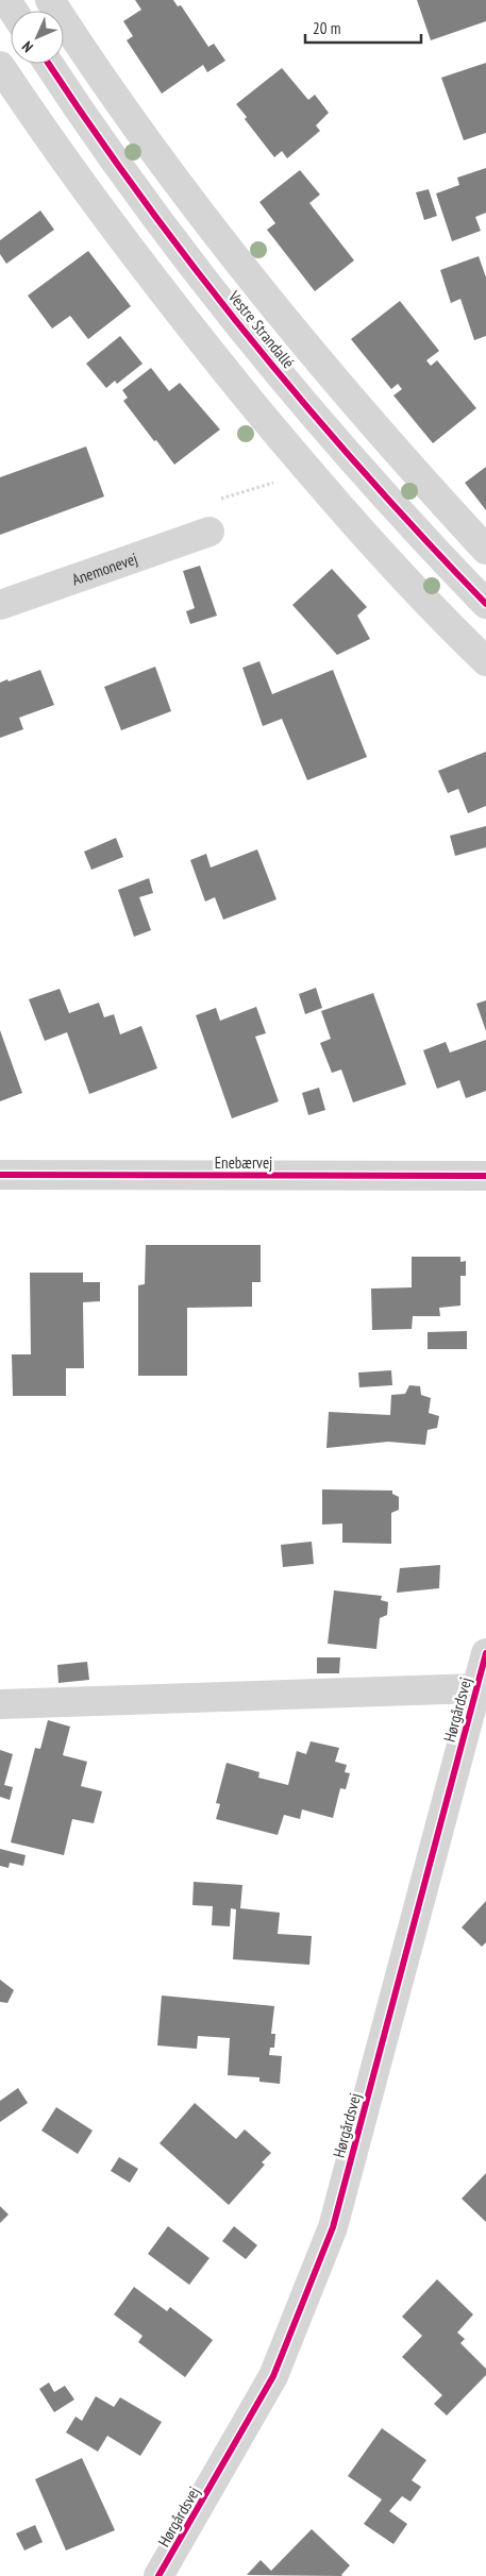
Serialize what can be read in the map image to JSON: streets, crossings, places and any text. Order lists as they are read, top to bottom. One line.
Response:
{"streets":{"street":["Vestre Strandallé","Anemonevej","Enebærvej","Hørgårdsvej"]},"scale_bar":"20 m","north":"bottom left"}
